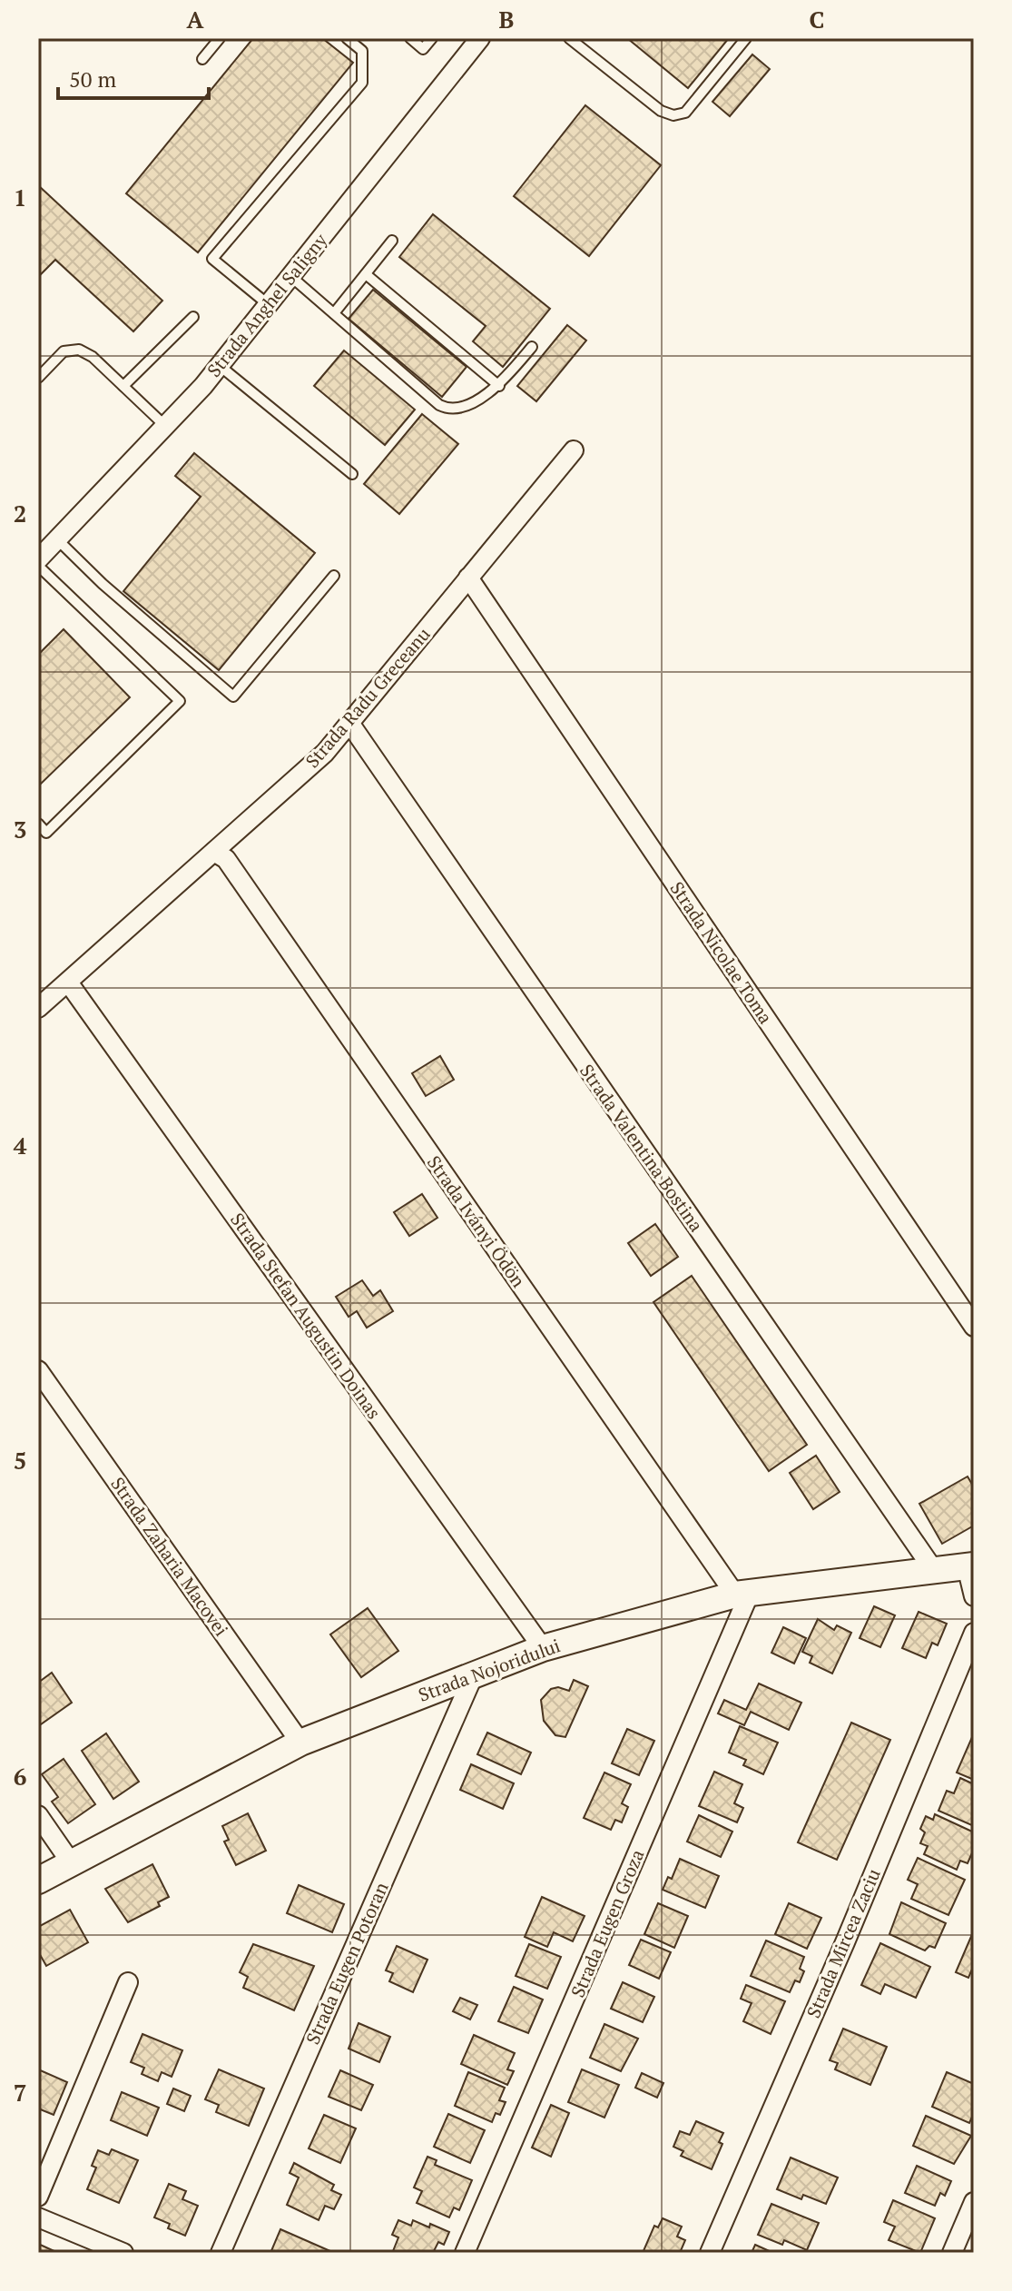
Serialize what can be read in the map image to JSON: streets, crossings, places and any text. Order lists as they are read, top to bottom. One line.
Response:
{"streets":{"main road":["Strada Nojoridului"],"street":["Strada Anghel Saligny","Strada Radu Greceanu","Strada Nicolae Toma","Strada Valentina Bostina","Strada Iványi Ödön","Strada Stefan Augustin Doinas","Strada Zaharia Macovei","Strada Eugen Groza","Strada Mircea Zaciu","Strada Eugen Potoran"]},"crossings":[["Strada Radu Greceanu","Strada Nicolae Toma"],["Strada Radu Greceanu","Strada Valentina Bostina"],["Strada Radu Greceanu","Strada Iványi Ödön"],["Strada Radu Greceanu","Strada Stefan Augustin Doinas"],["Strada Valentina Bostina","Strada Nojoridului"],["Strada Iványi Ödön","Strada Nojoridului"],["Strada Iványi Ödön","Strada Eugen Groza"],["Strada Stefan Augustin Doinas","Strada Nojoridului"],["Strada Zaharia Macovei","Strada Nojoridului"],["Strada Nojoridului","Strada Eugen Groza"],["Strada Nojoridului","Strada Eugen Potoran"]],"scale_bar":"50 m","grid":{"columns":["A","B","C"],"rows":["1","2","3","4","5","6","7"]}}
